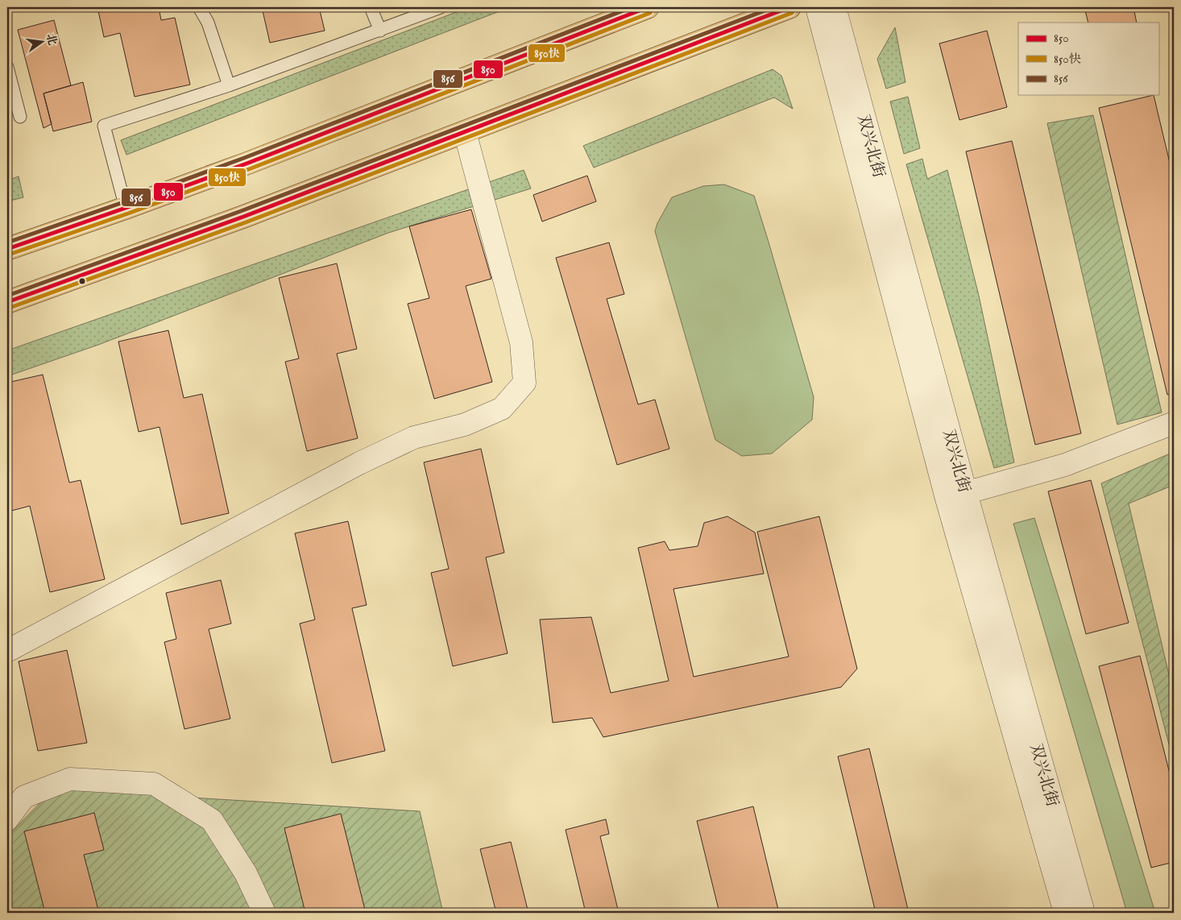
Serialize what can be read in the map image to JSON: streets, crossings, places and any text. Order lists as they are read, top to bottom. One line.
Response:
{"streets":{"street":["双兴北街"]},"lines":["transit line 850","transit line 856","transit line 850快"],"legend":["850","850快","856"],"north":"right"}
